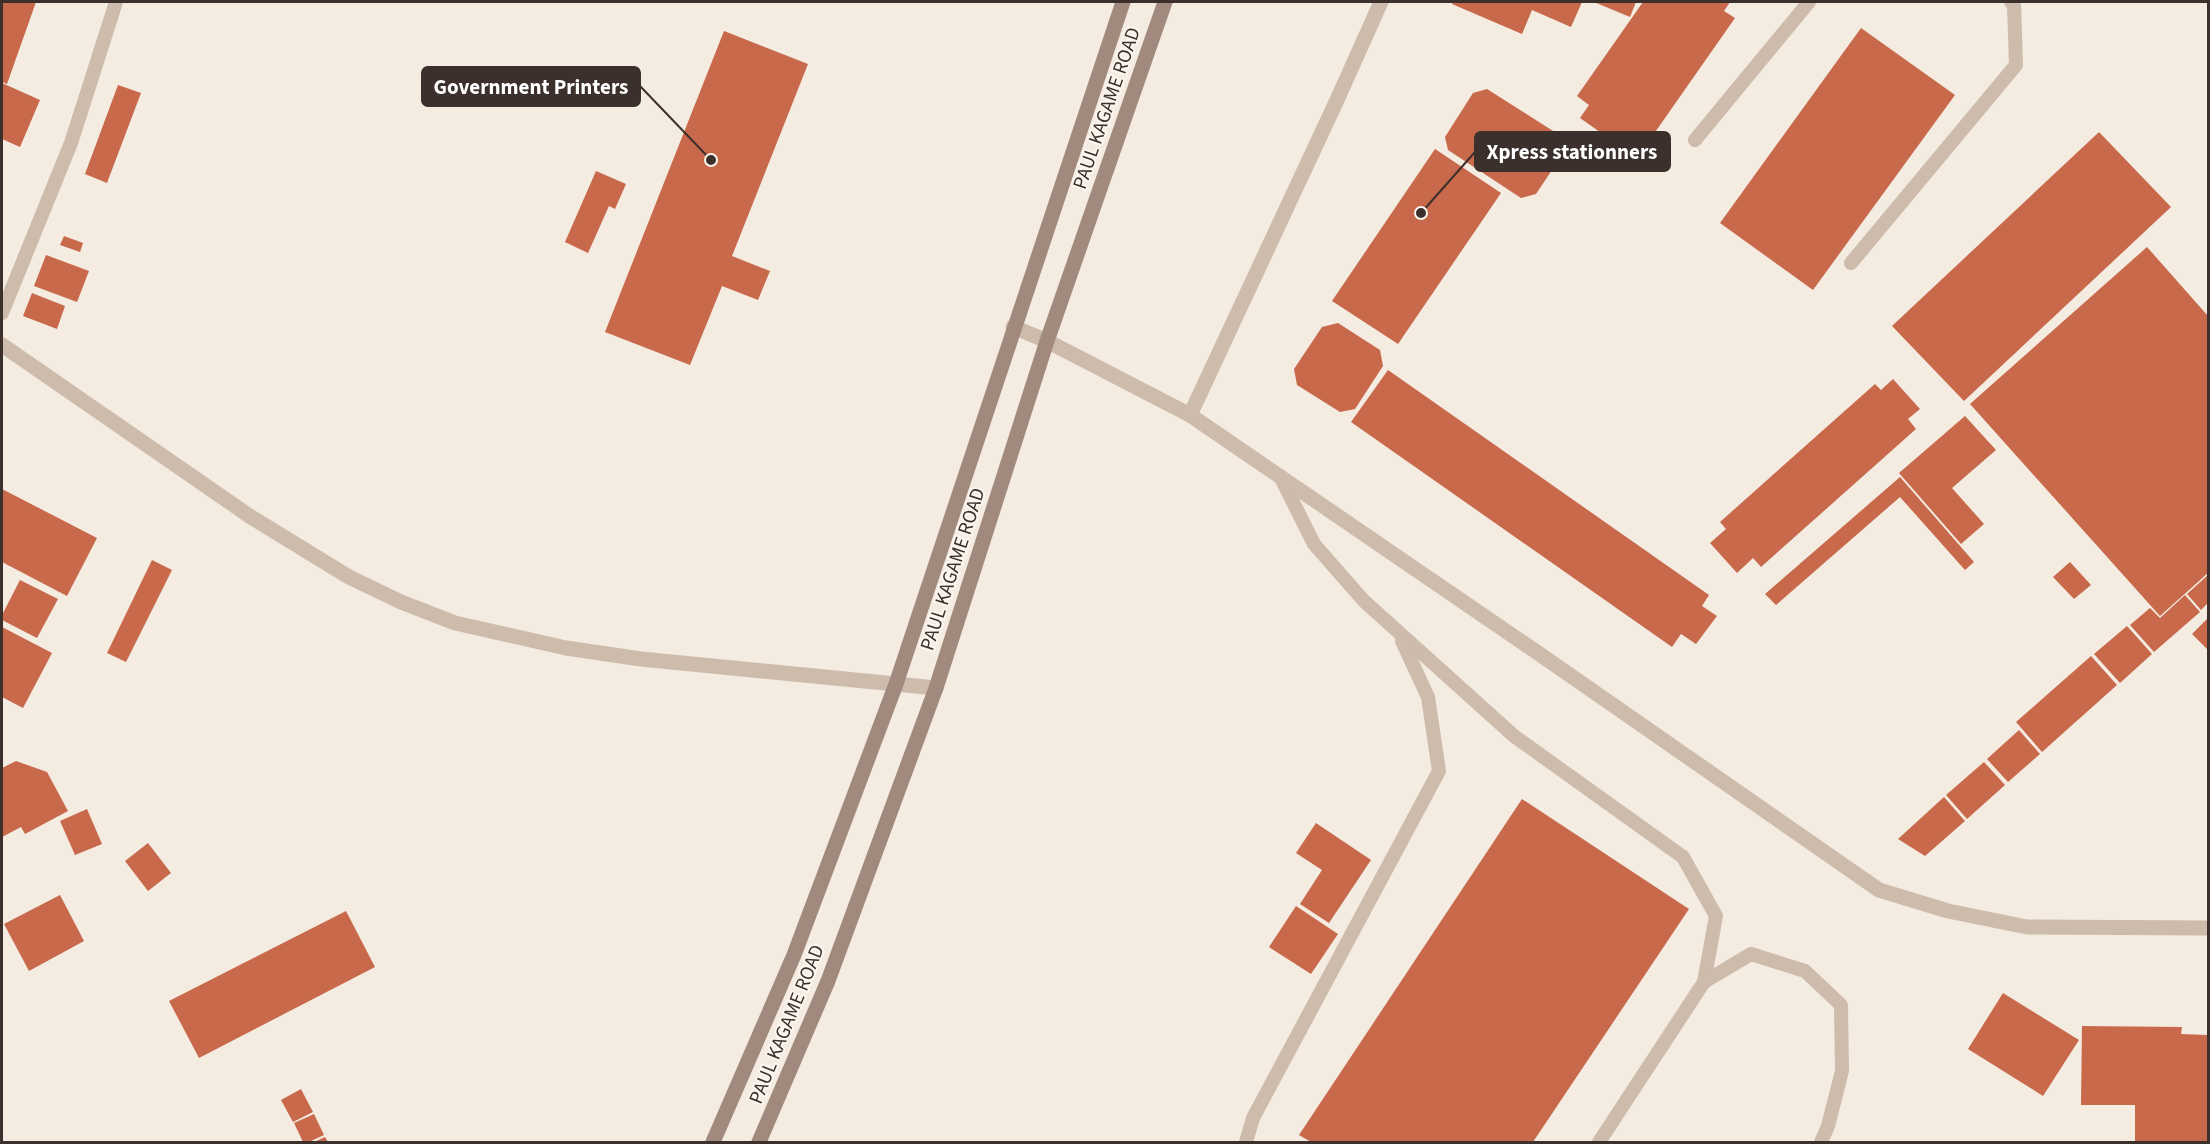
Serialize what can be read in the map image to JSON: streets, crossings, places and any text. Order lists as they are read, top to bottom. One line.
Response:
{"streets":{"main road":["PAUL KAGAME ROAD"]},"places":["Government Printers","Xpress stationners"]}
